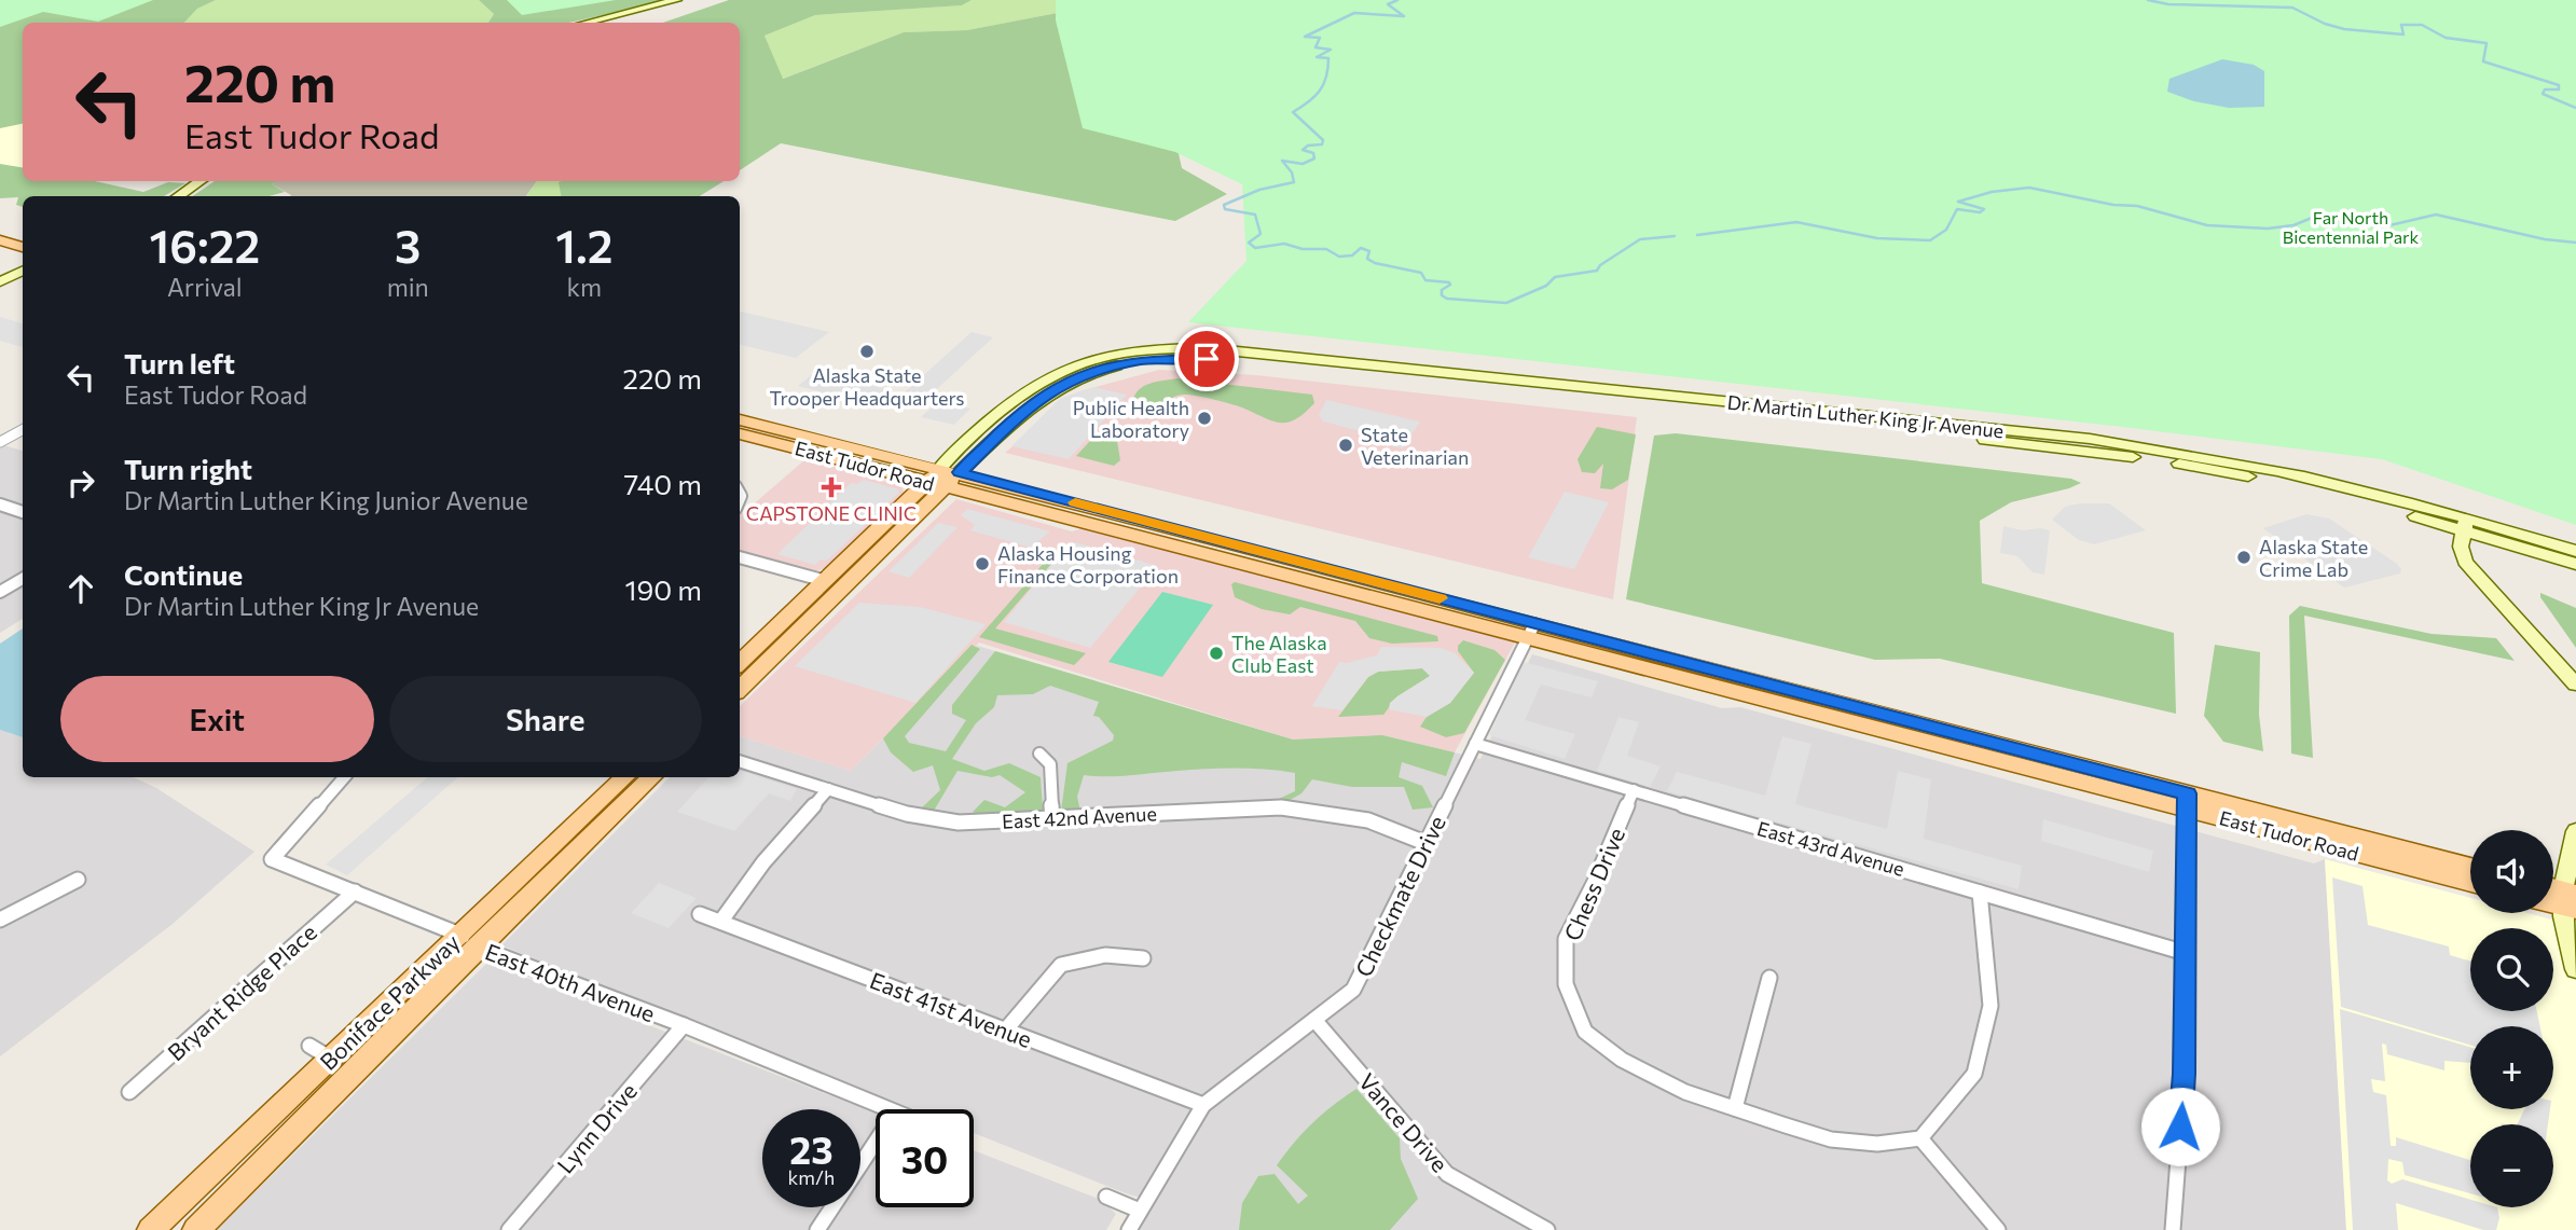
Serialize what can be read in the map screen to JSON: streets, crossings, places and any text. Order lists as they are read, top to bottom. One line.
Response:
{"streets":{"main road":["East Tudor Road","Boniface Parkway"],"street":["Dr Martin Luther King Jr Avenue","East 42nd Avenue","East 43rd Avenue","Chess Drive","Checkmate Drive","East 40th Avenue","Bryant Ridge Place","East 41st Avenue","Vance Drive","Lynn Drive"]},"crossings":[["East Tudor Road","Checkmate Drive"],["East 42nd Avenue","Checkmate Drive"],["East 43rd Avenue","Chess Drive"],["East 43rd Avenue","Checkmate Drive"],["Checkmate Drive","East 41st Avenue"],["Checkmate Drive","Vance Drive"],["East 40th Avenue","Bryant Ridge Place"],["East 40th Avenue","Boniface Parkway"],["East 40th Avenue","Lynn Drive"]],"parks":["Far North Bicentennial Park"],"places":{"other":["Alaska State Trooper Headquarters","Public Health Laboratory","State Veterinarian","Alaska State Crime Lab","Alaska Housing Finance Corporation","The Alaska Club East"],"health":["CAPSTONE CLINIC"]},"page":{"turn":["220 m","East Tudor Road"],"eta":["16:22","Arrival","3","min","1.2","km"],"list":[{"name":"Turn left","note":"East Tudor Road","value":"220 m"},{"name":"Turn right","note":"Dr Martin Luther King Junior Avenue","value":"740 m"},{"name":"Continue","note":"Dr Martin Luther King Jr Avenue","value":"190 m"}],"buttons":["Exit","Share"],"map_buttons":["+","−"],"speed":"23 km/h","limit":"30"}}
